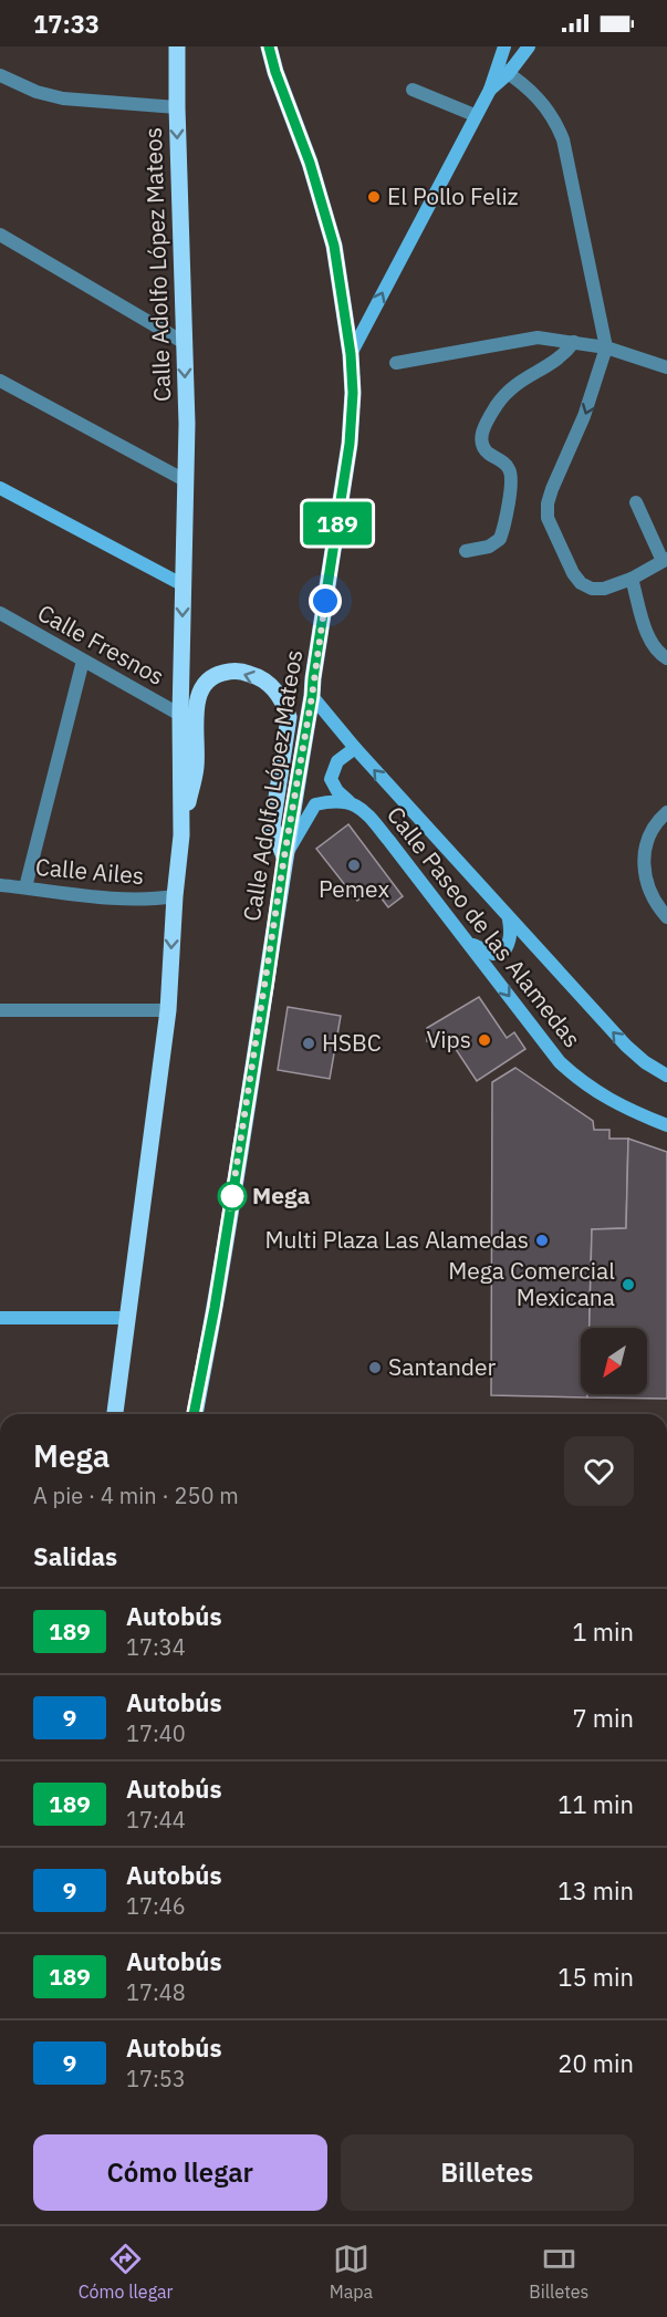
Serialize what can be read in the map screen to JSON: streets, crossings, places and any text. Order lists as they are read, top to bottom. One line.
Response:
{"streets":{"main road":["Calle Adolfo López Mateos"],"street":["Calle Fresnos","Calle Ailes","Calle Paseo de las Alamedas"]},"crossings":[["Calle Adolfo López Mateos","Calle Fresnos"],["Calle Adolfo López Mateos","Calle Ailes"],["Calle Adolfo López Mateos","Calle Paseo de las Alamedas"]],"places":["El Pollo Feliz","Pemex","Vips","HSBC","Mega","Multi Plaza Las Alamedas","Mega Comercial Mexicana","Santander"],"lines":["bus line 189"],"north":"bottom left","page":{"status":"17:33","on_map":"189","heading":[["Mega","A pie · 4 min · 250 m"],"Salidas"],"list":[{"mark":"189","name":"Autobús","note":"17:34","value":"1 min"},{"mark":"9","name":"Autobús","note":"17:40","value":"7 min"},{"mark":"189","name":"Autobús","note":"17:44","value":"11 min"},{"mark":"9","name":"Autobús","note":"17:46","value":"13 min"},{"mark":"189","name":"Autobús","note":"17:48","value":"15 min"},{"mark":"9","name":"Autobús","note":"17:53","value":"20 min"}],"buttons":["Cómo llegar","Billetes"],"tabs":["Cómo llegar","Mapa","Billetes"]}}
